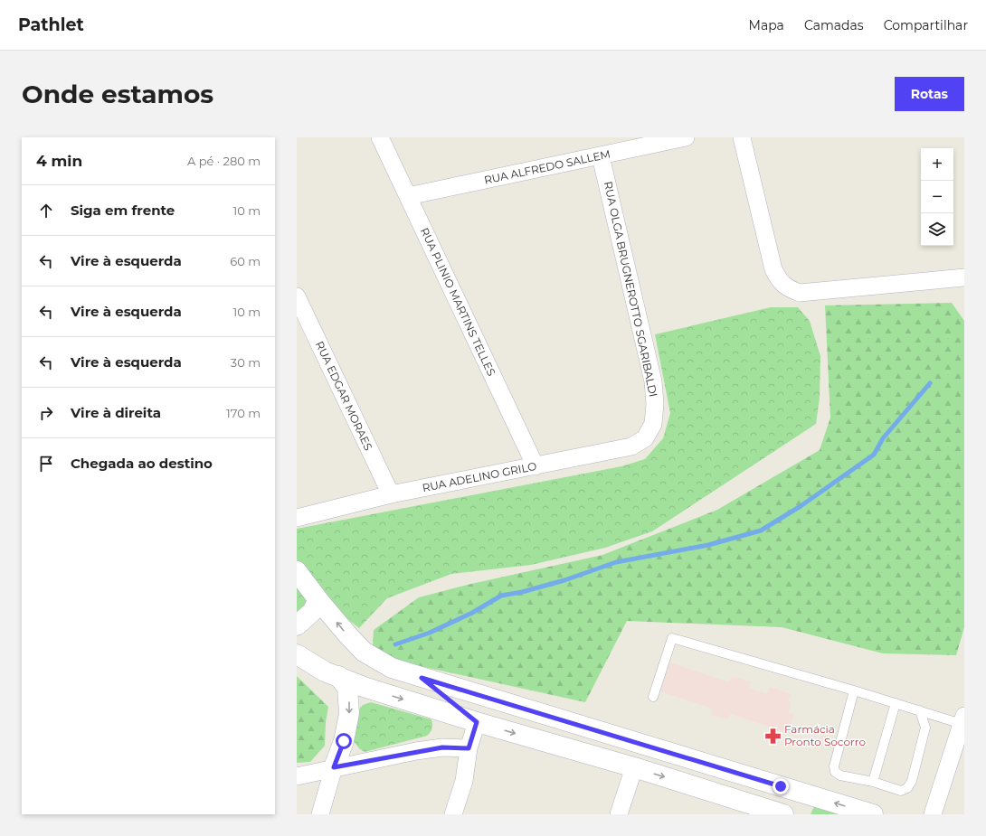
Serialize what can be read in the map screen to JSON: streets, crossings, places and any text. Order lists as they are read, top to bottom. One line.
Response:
{"streets":{"street":["RUA ALFREDO SALLEM","RUA OLGA BRUGNEROTTO SGARIBALDI","RUA PLINIO MARTINS TELLES","RUA EDGAR MORAES","RUA ADELINO GRILO"]},"crossings":[["RUA ALFREDO SALLEM","RUA OLGA BRUGNEROTTO SGARIBALDI"],["RUA ALFREDO SALLEM","RUA PLINIO MARTINS TELLES"],["RUA OLGA BRUGNEROTTO SGARIBALDI","RUA ADELINO GRILO"],["RUA PLINIO MARTINS TELLES","RUA ADELINO GRILO"],["RUA EDGAR MORAES","RUA ADELINO GRILO"]],"places":{"pharmacy":["Farmácia Pronto Socorro"]},"page":{"header":"Pathlet","nav":["Mapa","Camadas","Compartilhar"],"buttons":"Rotas","title":"Onde estamos","heading":["4 min","A pé · 280 m"],"map_buttons":["+","−"],"list":[["Siga em frente","10 m"],["Vire à esquerda","60 m"],["Vire à esquerda","10 m"],["Vire à esquerda","30 m"],["Vire à direita","170 m"],"Chegada ao destino"]}}
